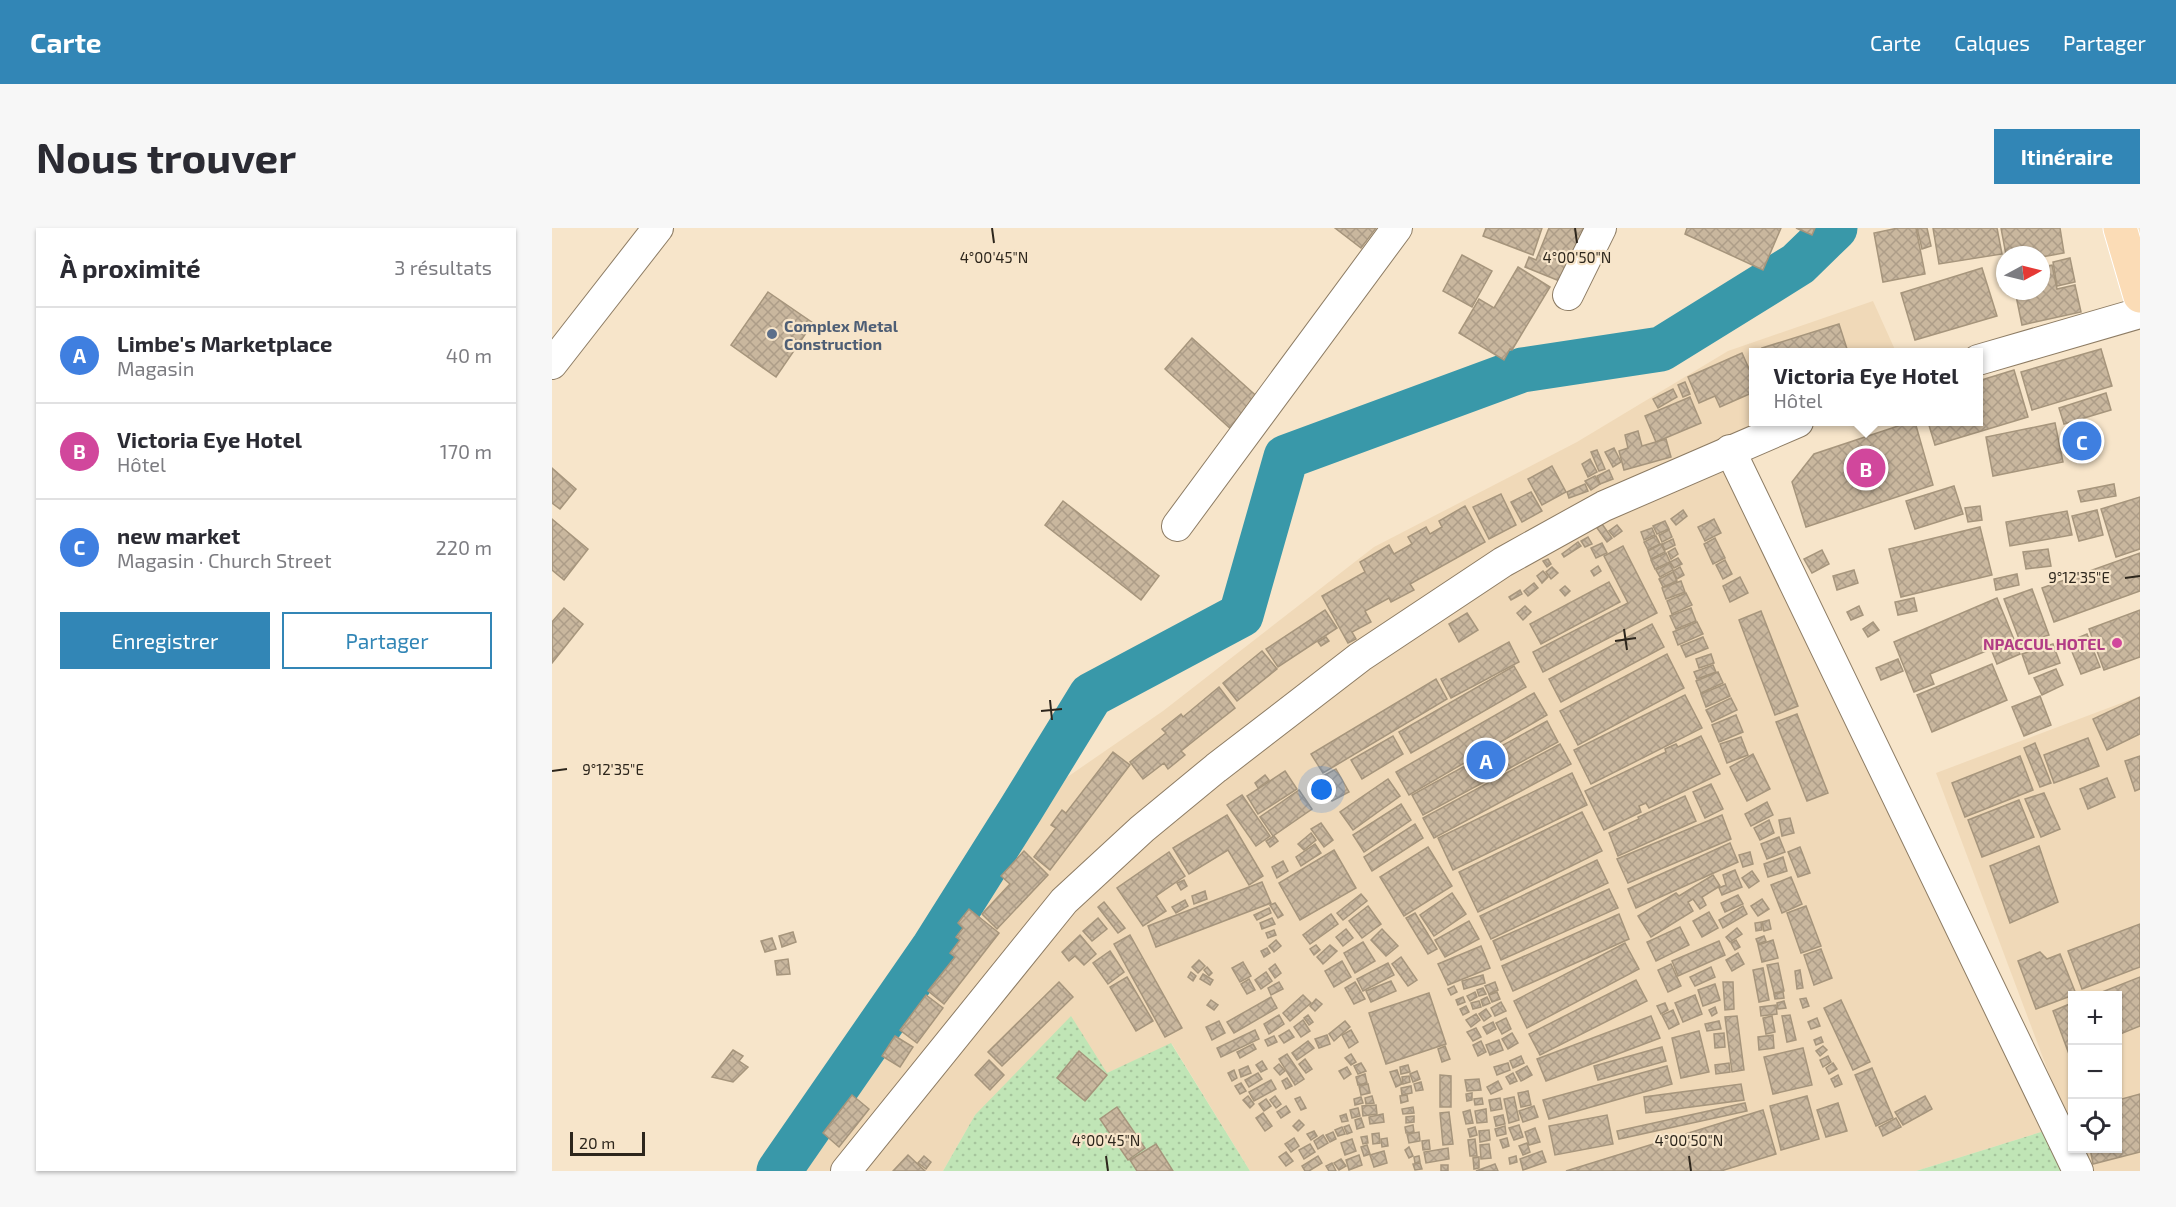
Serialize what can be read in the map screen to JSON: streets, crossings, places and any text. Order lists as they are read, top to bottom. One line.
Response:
{"places":["Complex Metal Construction","NPACCUL HOTEL"],"scale_bar":"20 m","north":"right","page":{"header":"Carte","nav":["Carte","Calques","Partager"],"buttons":["Itinéraire",["Enregistrer","Partager"]],"title":"Nous trouver","heading":["À proximité","3 résultats"],"list":[{"mark":"A","name":"Limbe's Marketplace","note":"Magasin","value":"40 m"},{"mark":"B","name":"Victoria Eye Hotel","note":"Hôtel","value":"170 m"},{"mark":"C","name":"new market","note":"Magasin · Church Street","value":"220 m"}],"popup":["Victoria Eye Hotel","Hôtel"],"pins":["C","B","A"],"map_buttons":["+","−"],"scale":"20 m"},"coordinates":["4°00'45\"N","4°00'50\"N","9°12'35\"E"]}
